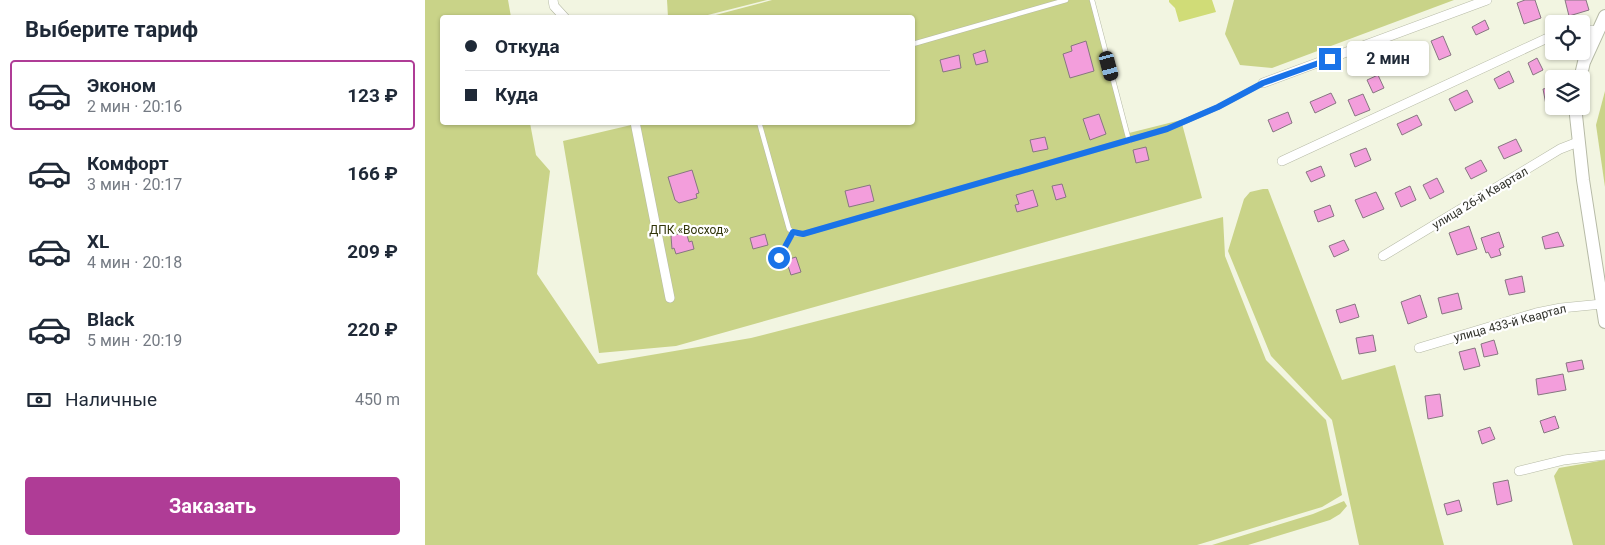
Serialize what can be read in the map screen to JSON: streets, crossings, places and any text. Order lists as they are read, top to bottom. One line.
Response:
{"streets":{"street":["улица 26-й Квартал","улица 433-й Квартал"]},"parks":["ДПК «Восход»"],"page":{"heading":"Выберите тариф","banner":["Откуда","Куда"],"bubble":"2 мин","list":[{"name":"Эконом","note":"2 мин · 20:16","value":"123 ₽"},{"name":"Комфорт","note":"3 мин · 20:17","value":"166 ₽"},{"name":"XL","note":"4 мин · 20:18","value":"209 ₽"},{"name":"Black","note":"5 мин · 20:19","value":"220 ₽"}],"pay":["Наличные","450 m"],"buttons":"Заказать"}}
